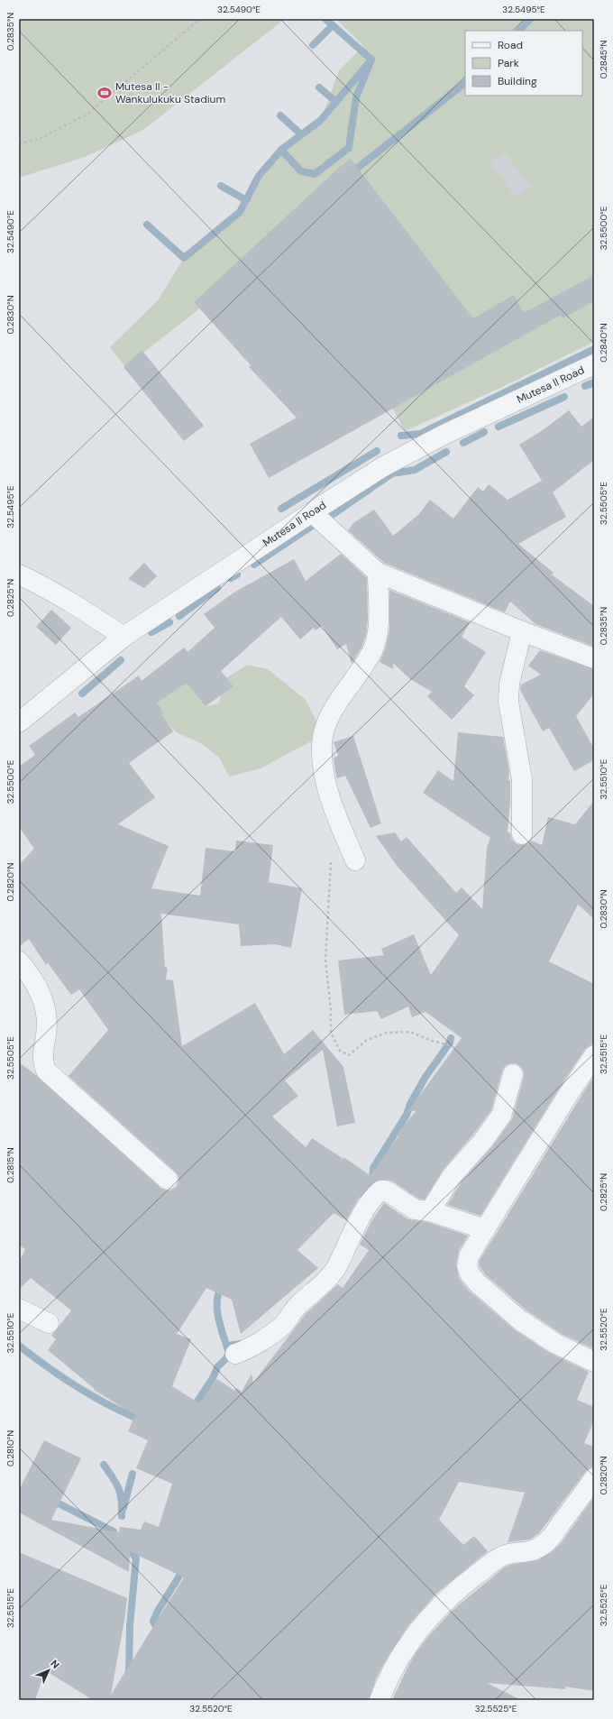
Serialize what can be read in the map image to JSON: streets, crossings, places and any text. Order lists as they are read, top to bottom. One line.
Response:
{"streets":{"street":["Mutesa II Road"]},"places":{"sports":["Mutesa II - Wankulukuku Stadium"]},"legend":["Road","Park","Building"],"north":"top right","coordinates":["32.5490°E","32.5495°E","0.2835°N","0.2845°N","32.5500°E","0.2830°N","0.2840°N","32.5505°E","0.2825°N","32.5510°E","0.2820°N","32.5515°E","0.2815°N","32.5520°E","0.2810°N","32.5525°E"]}
